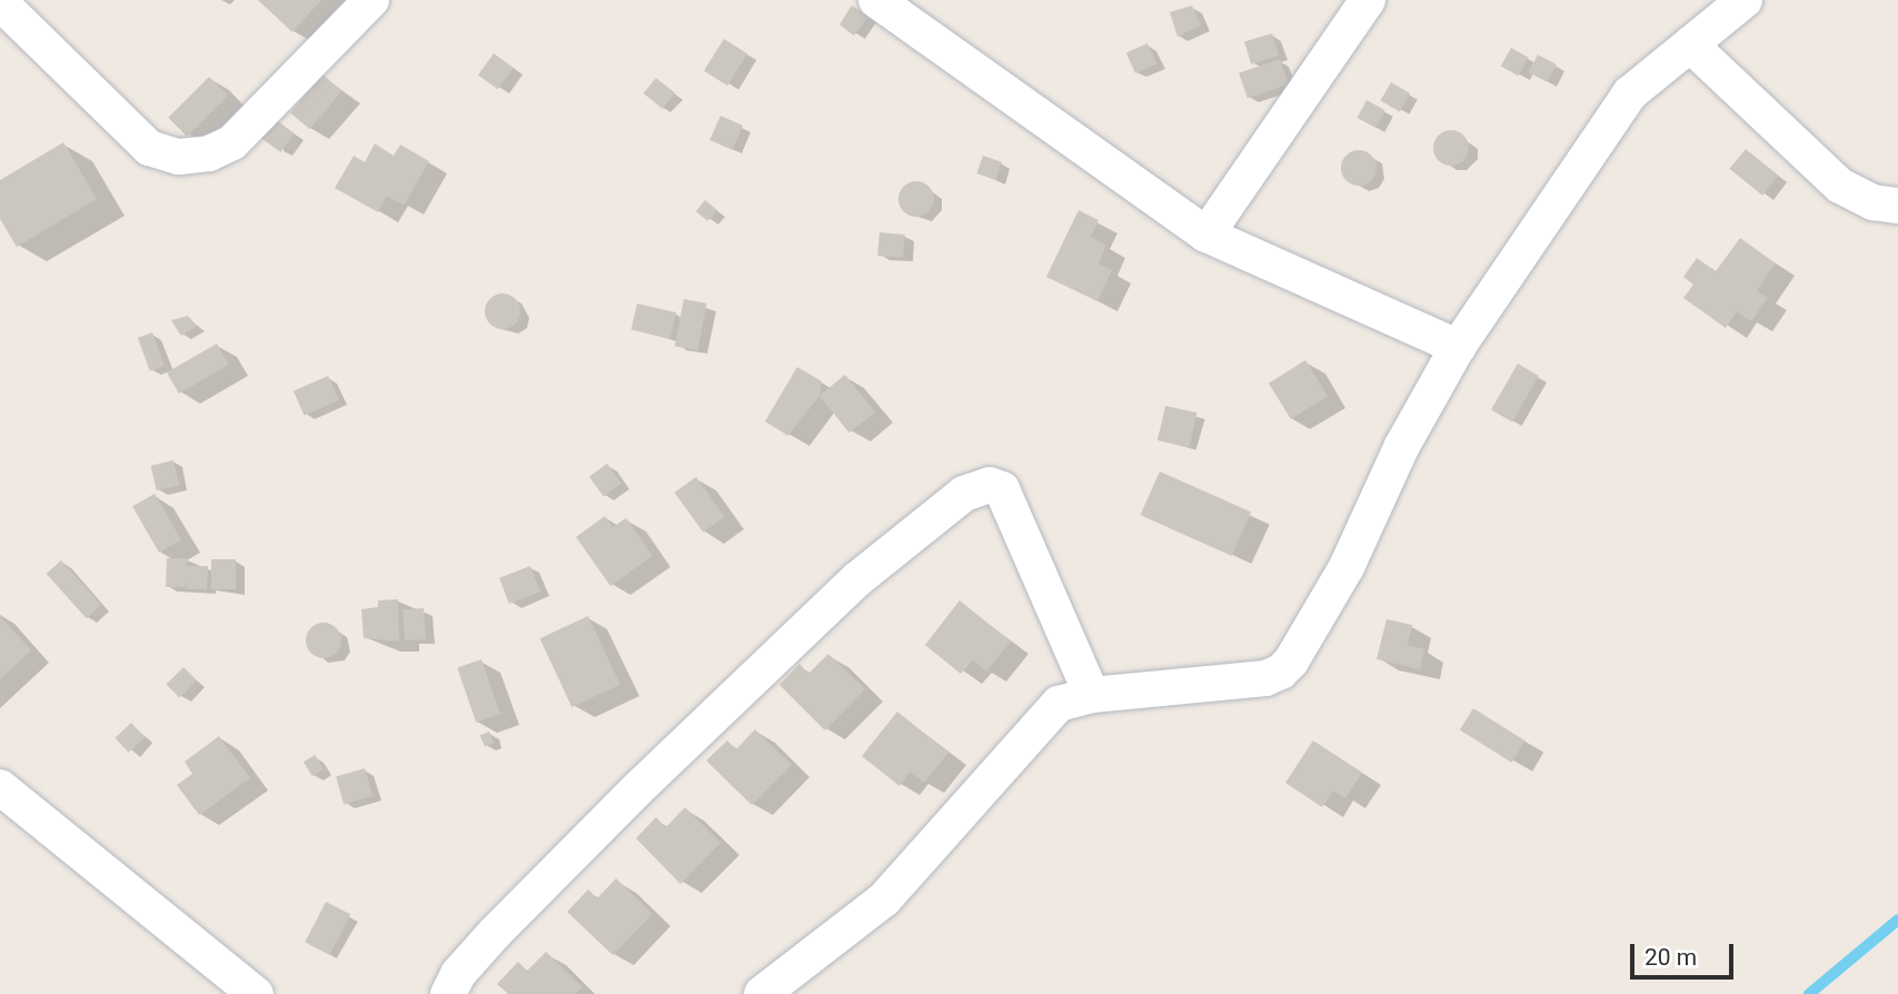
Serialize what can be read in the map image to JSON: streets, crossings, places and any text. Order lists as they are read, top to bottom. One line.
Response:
{"scale_bar":"20 m"}
